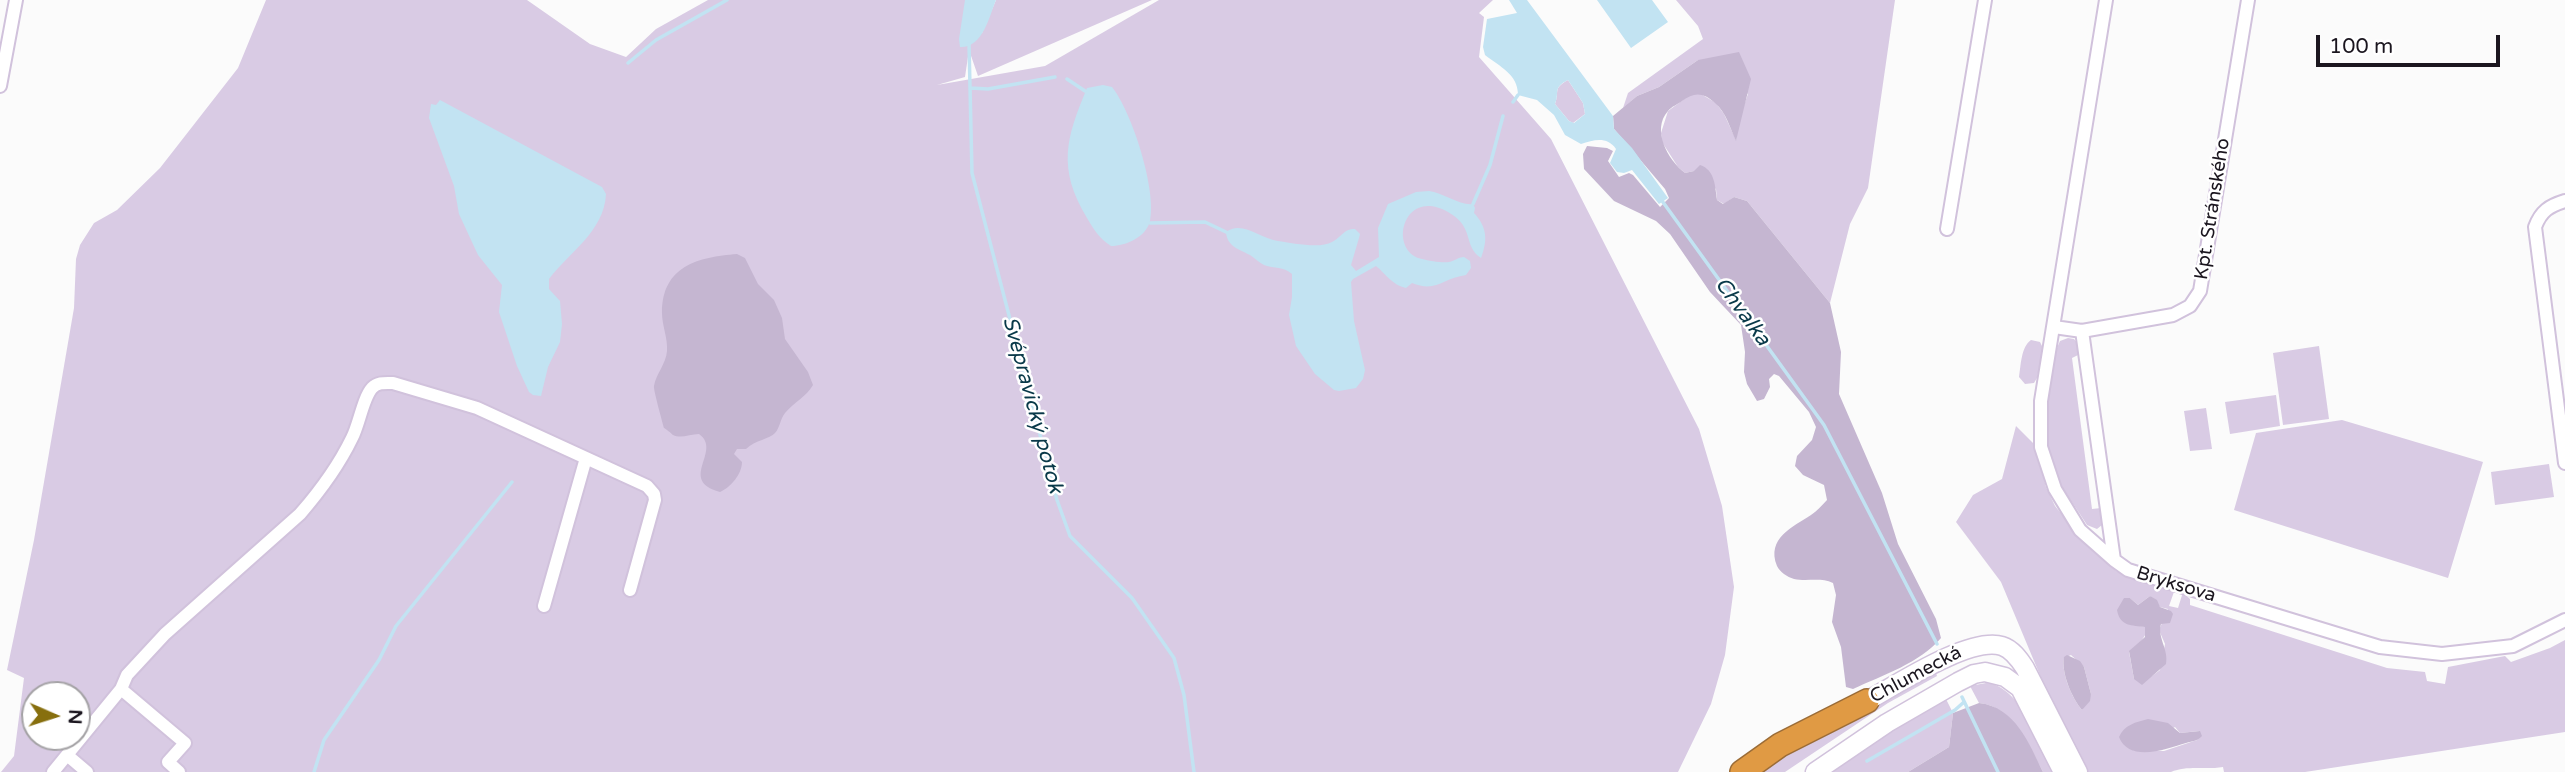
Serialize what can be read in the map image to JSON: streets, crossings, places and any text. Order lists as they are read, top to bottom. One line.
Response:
{"streets":{"highway":["Chlumecká"],"street":["Kpt. Stránského","Bryksova"]},"crossings":[["Kpt. Stránského","Bryksova"]],"water":["Chvalka","Svépravický potok"],"scale_bar":"100 m","north":"right"}
